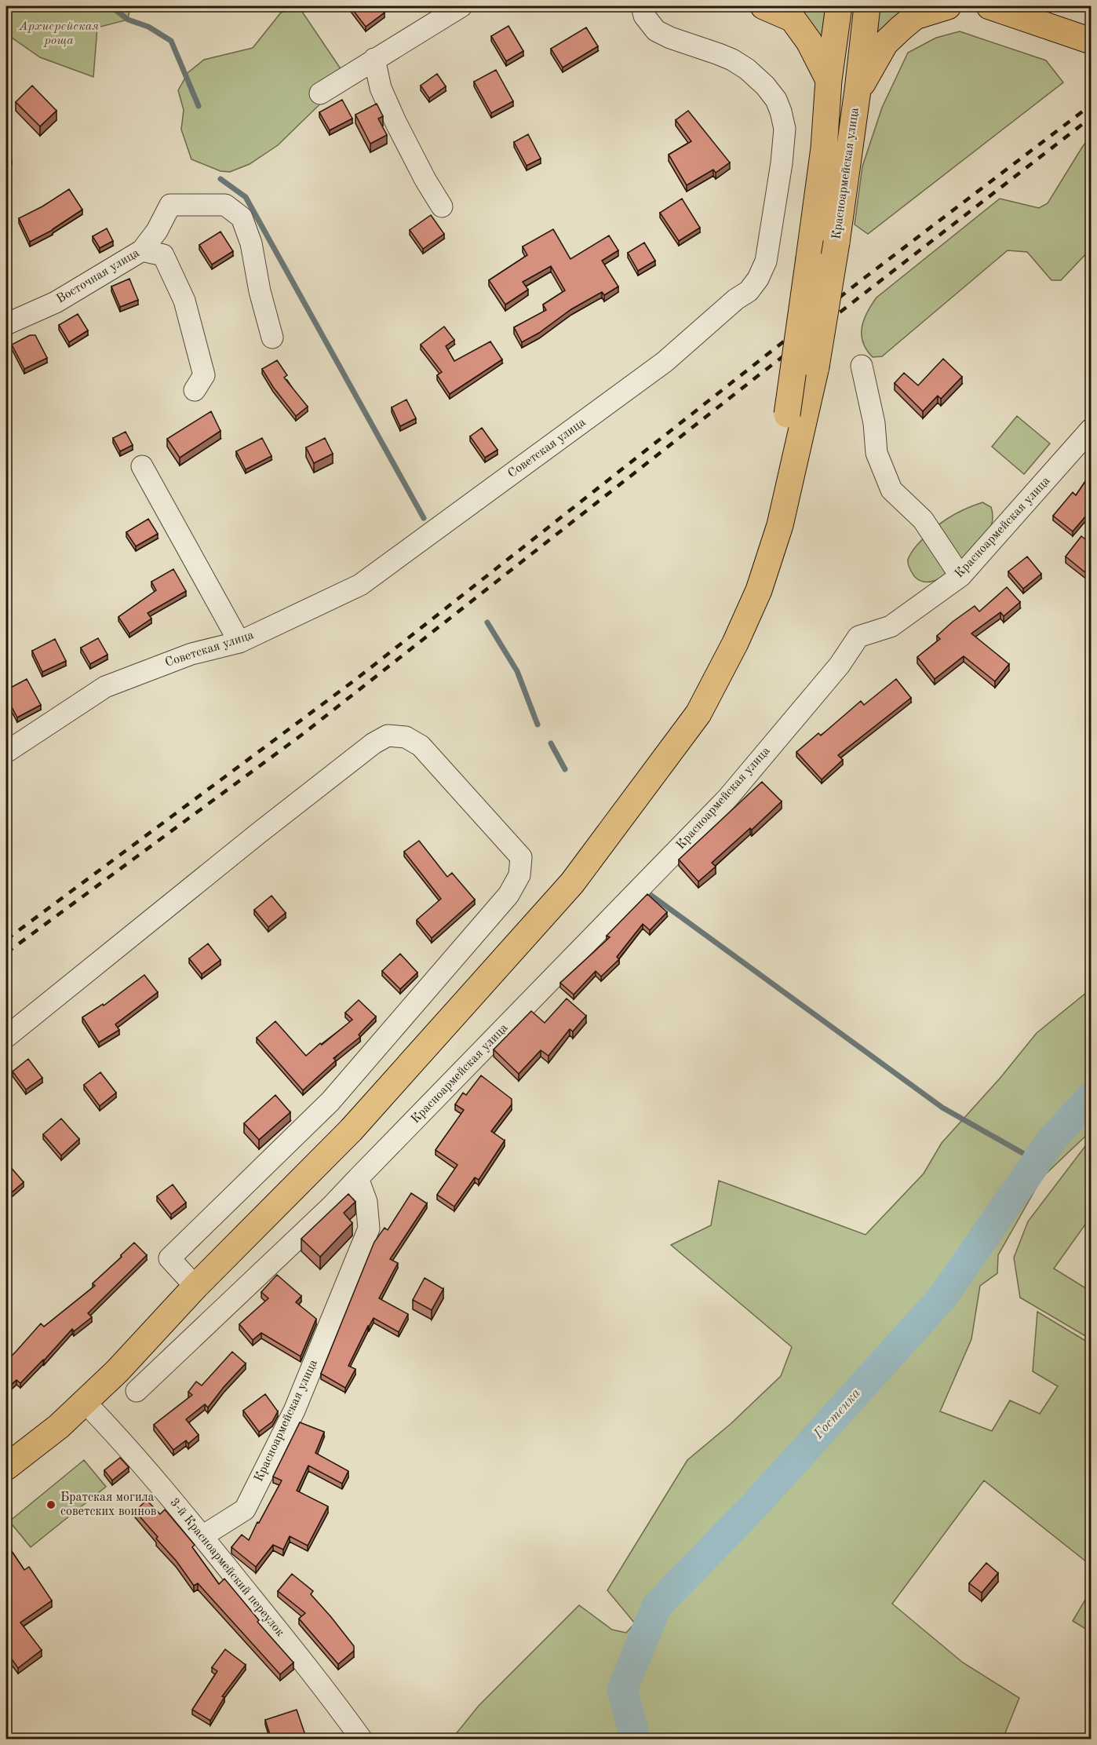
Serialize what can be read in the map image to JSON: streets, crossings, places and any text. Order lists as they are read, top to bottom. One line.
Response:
{"streets":{"main road":["Красноармейская улица"],"street":["Восточная улица","Советская улица","3-й Красноармейский переулок"]},"crossings":[["Красноармейская улица","3-й Красноармейский переулок"]],"water":["Гостенка"],"parks":["Архиерейская роща"],"places":["Братская могила советских воинов"]}
